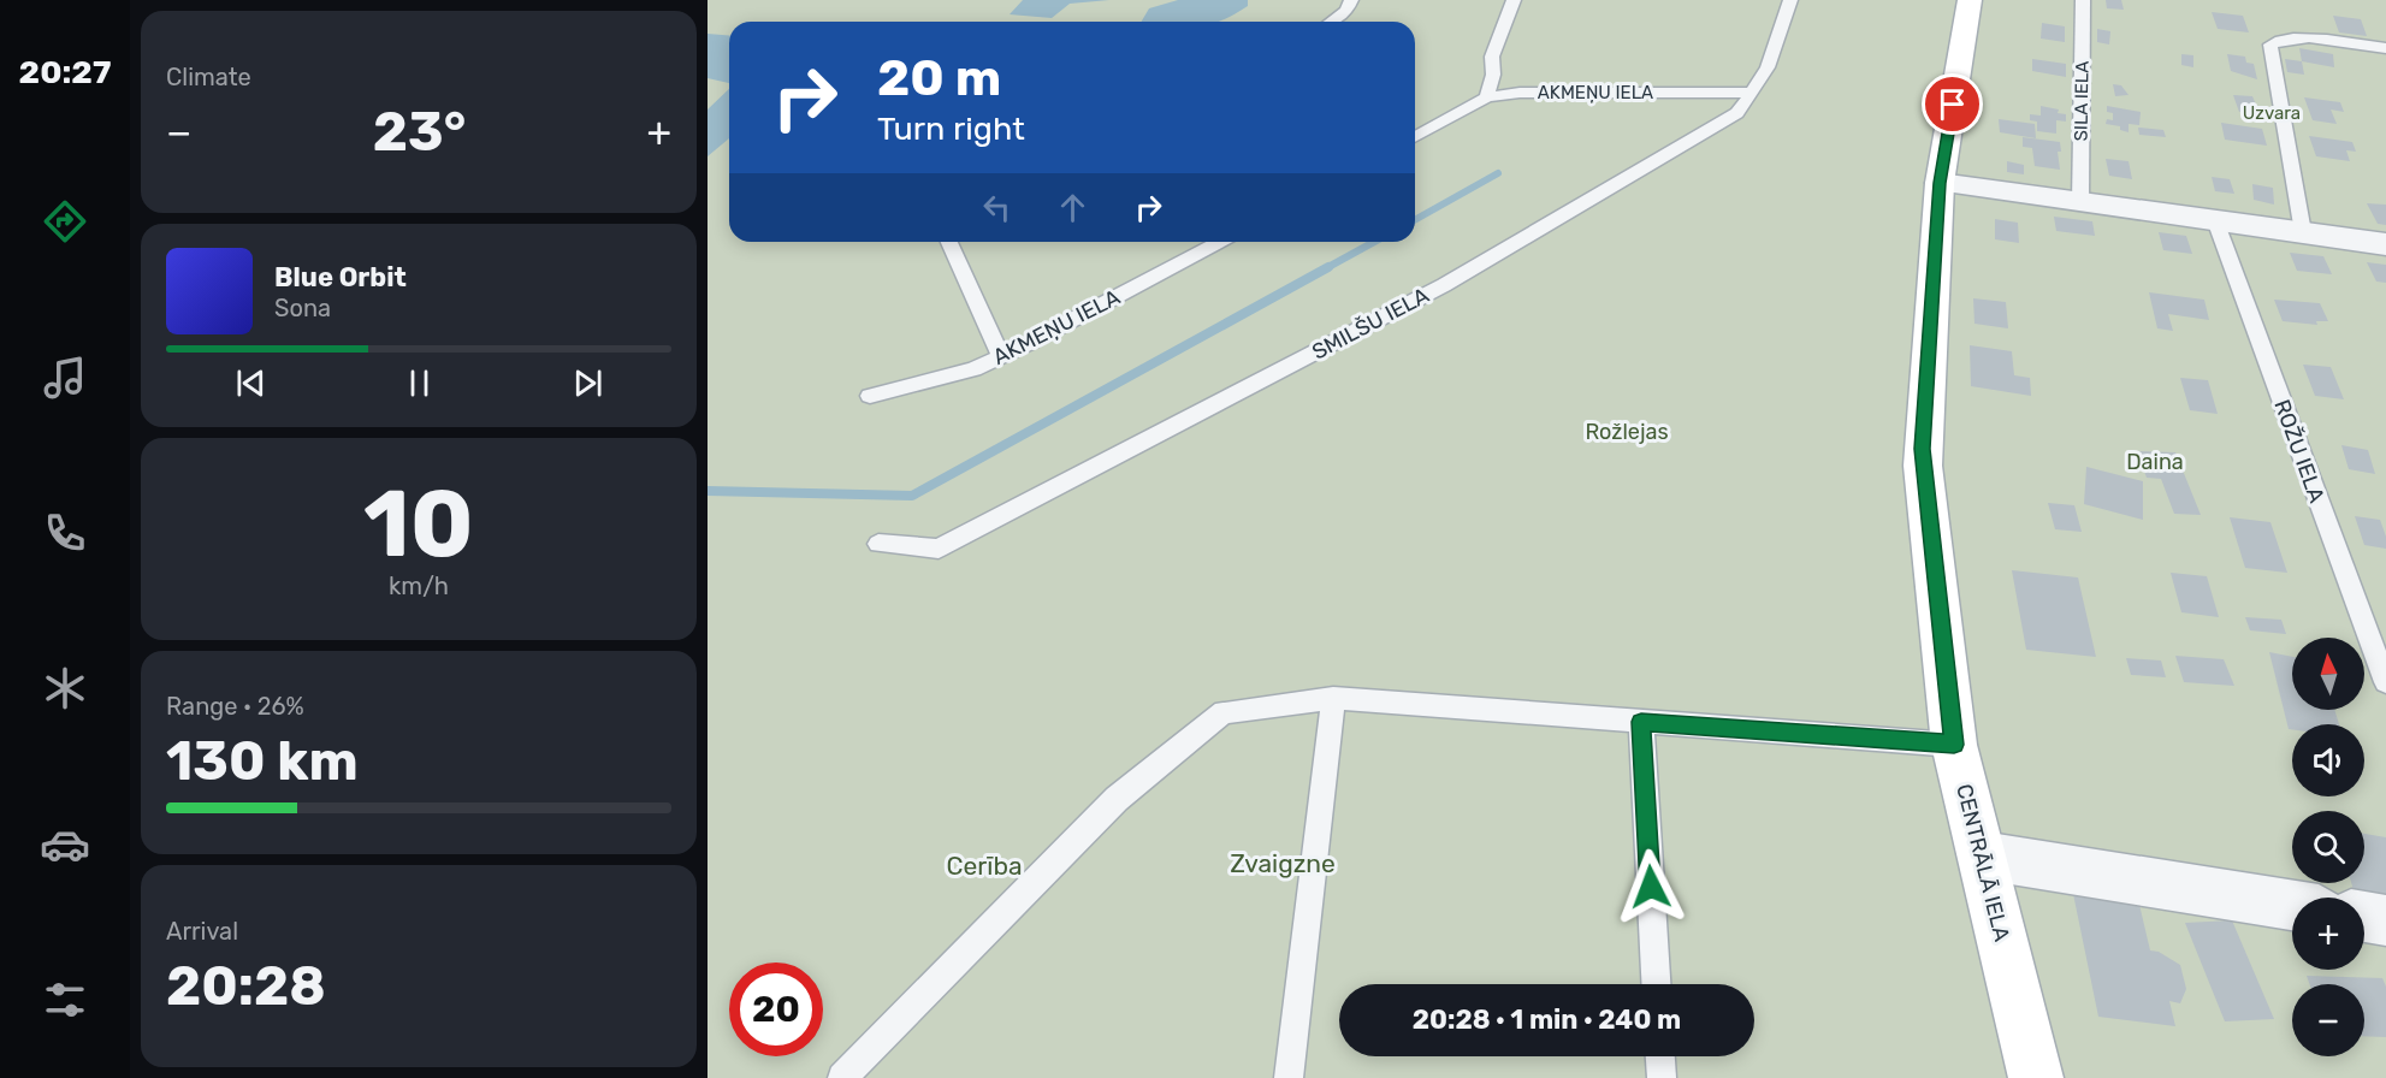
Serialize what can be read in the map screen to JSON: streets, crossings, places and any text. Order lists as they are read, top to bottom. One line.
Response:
{"streets":{"street":["CENTRĀLĀ IELA"],"lane":["AKMEŅU IELA","SILA IELA","SMILŠU IELA","ROŽU IELA"]},"crossings":[["AKMEŅU IELA","SMILŠU IELA"]],"parks":["Uzvara","Rožlejas","Daina","Zvaigzne","Cerība"],"north":"top","page":{"tabs":"20:27","tile":["Climate",["10","km/h"],["Range · 26%","130 km"],["Arrival","20:28"]],"turn":["20 m","Turn right"],"heat":["−","23°","+"],"song":["Blue Orbit","Sona"],"map_buttons":["+","−"],"limit":"20","trip":"20:28 · 1 min · 240 m"}}
